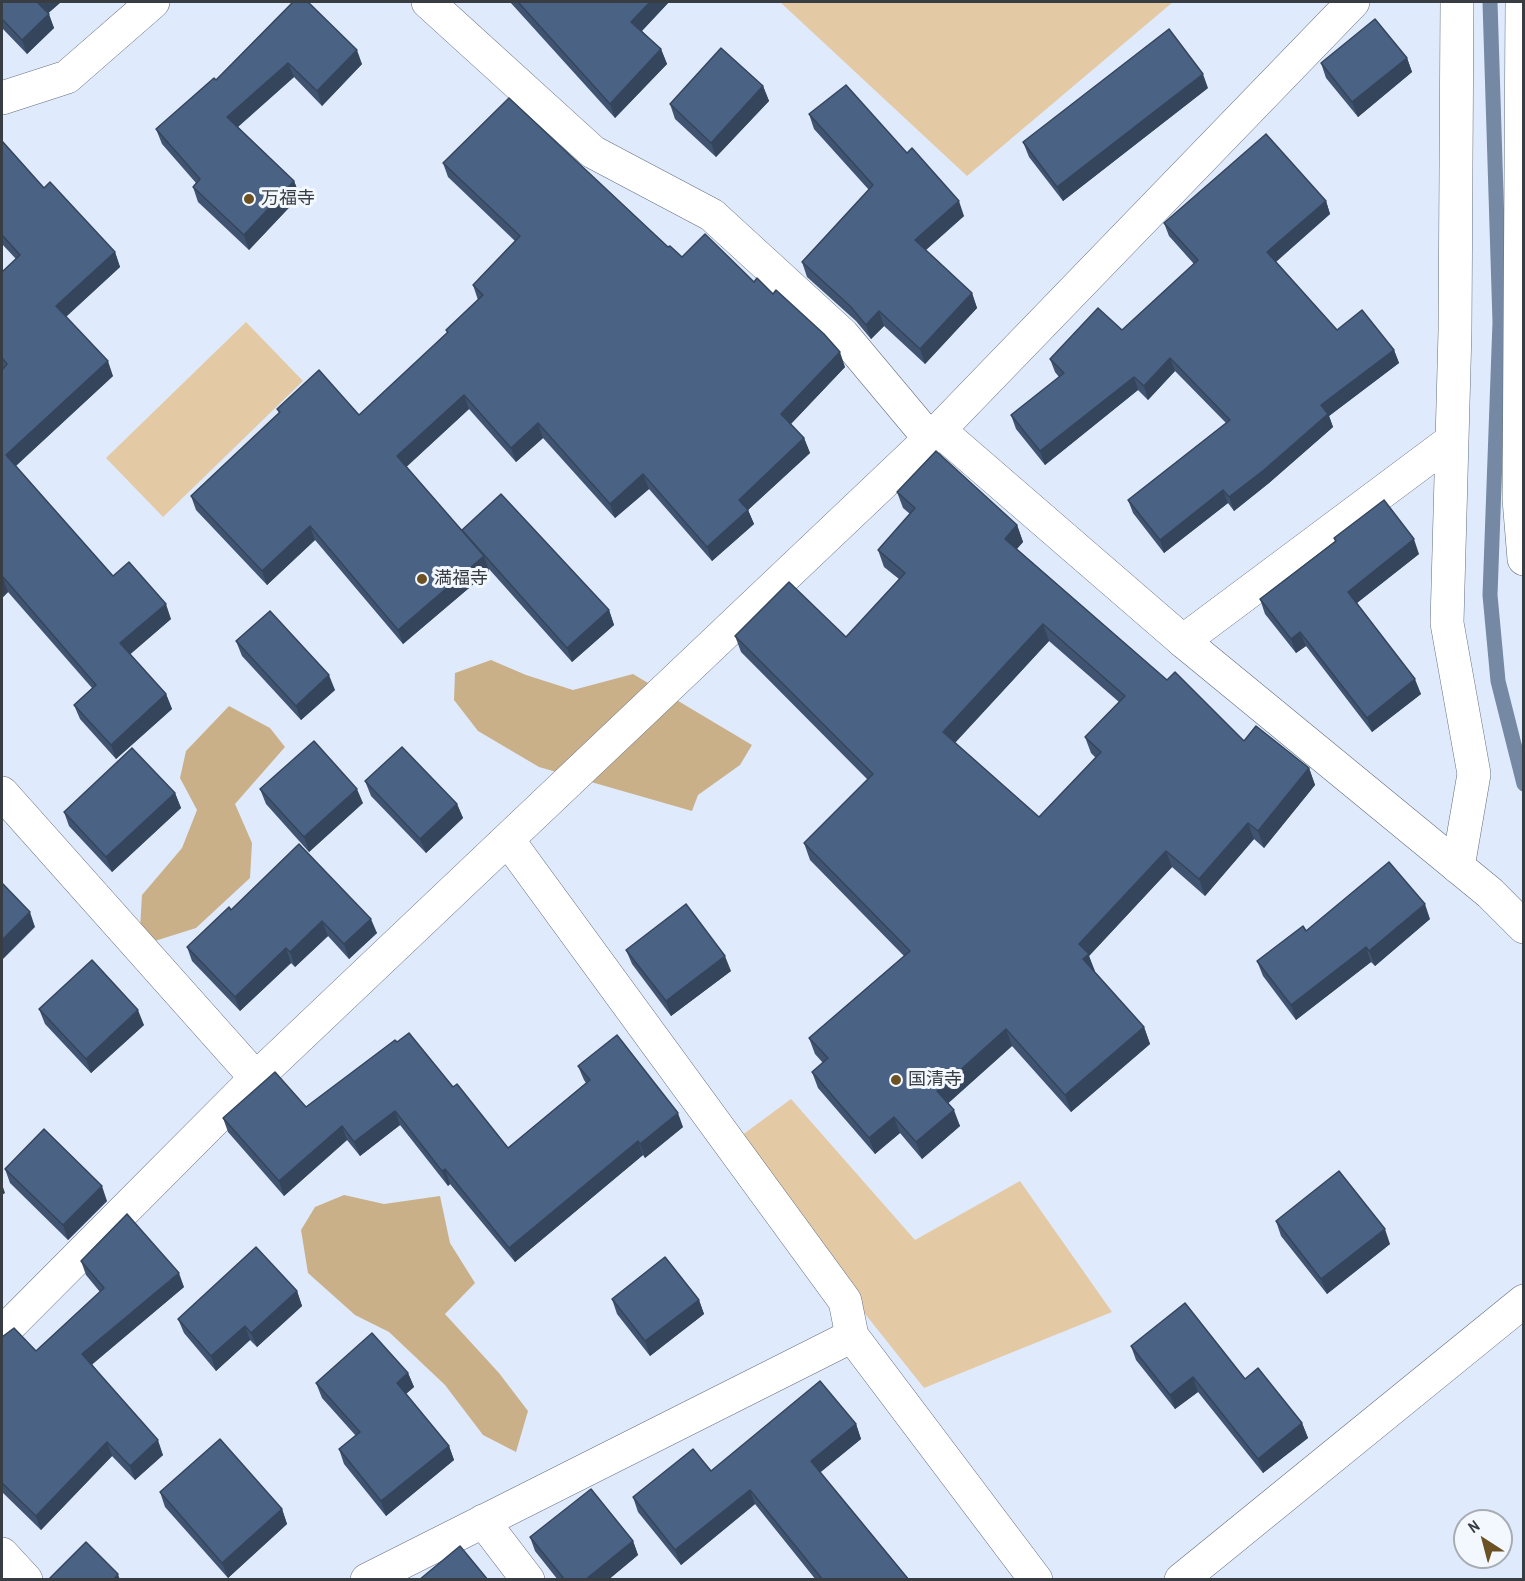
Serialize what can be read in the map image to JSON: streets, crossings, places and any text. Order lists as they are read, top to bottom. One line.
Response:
{"places":["万福寺","満福寺","国清寺"],"north":"top left"}
